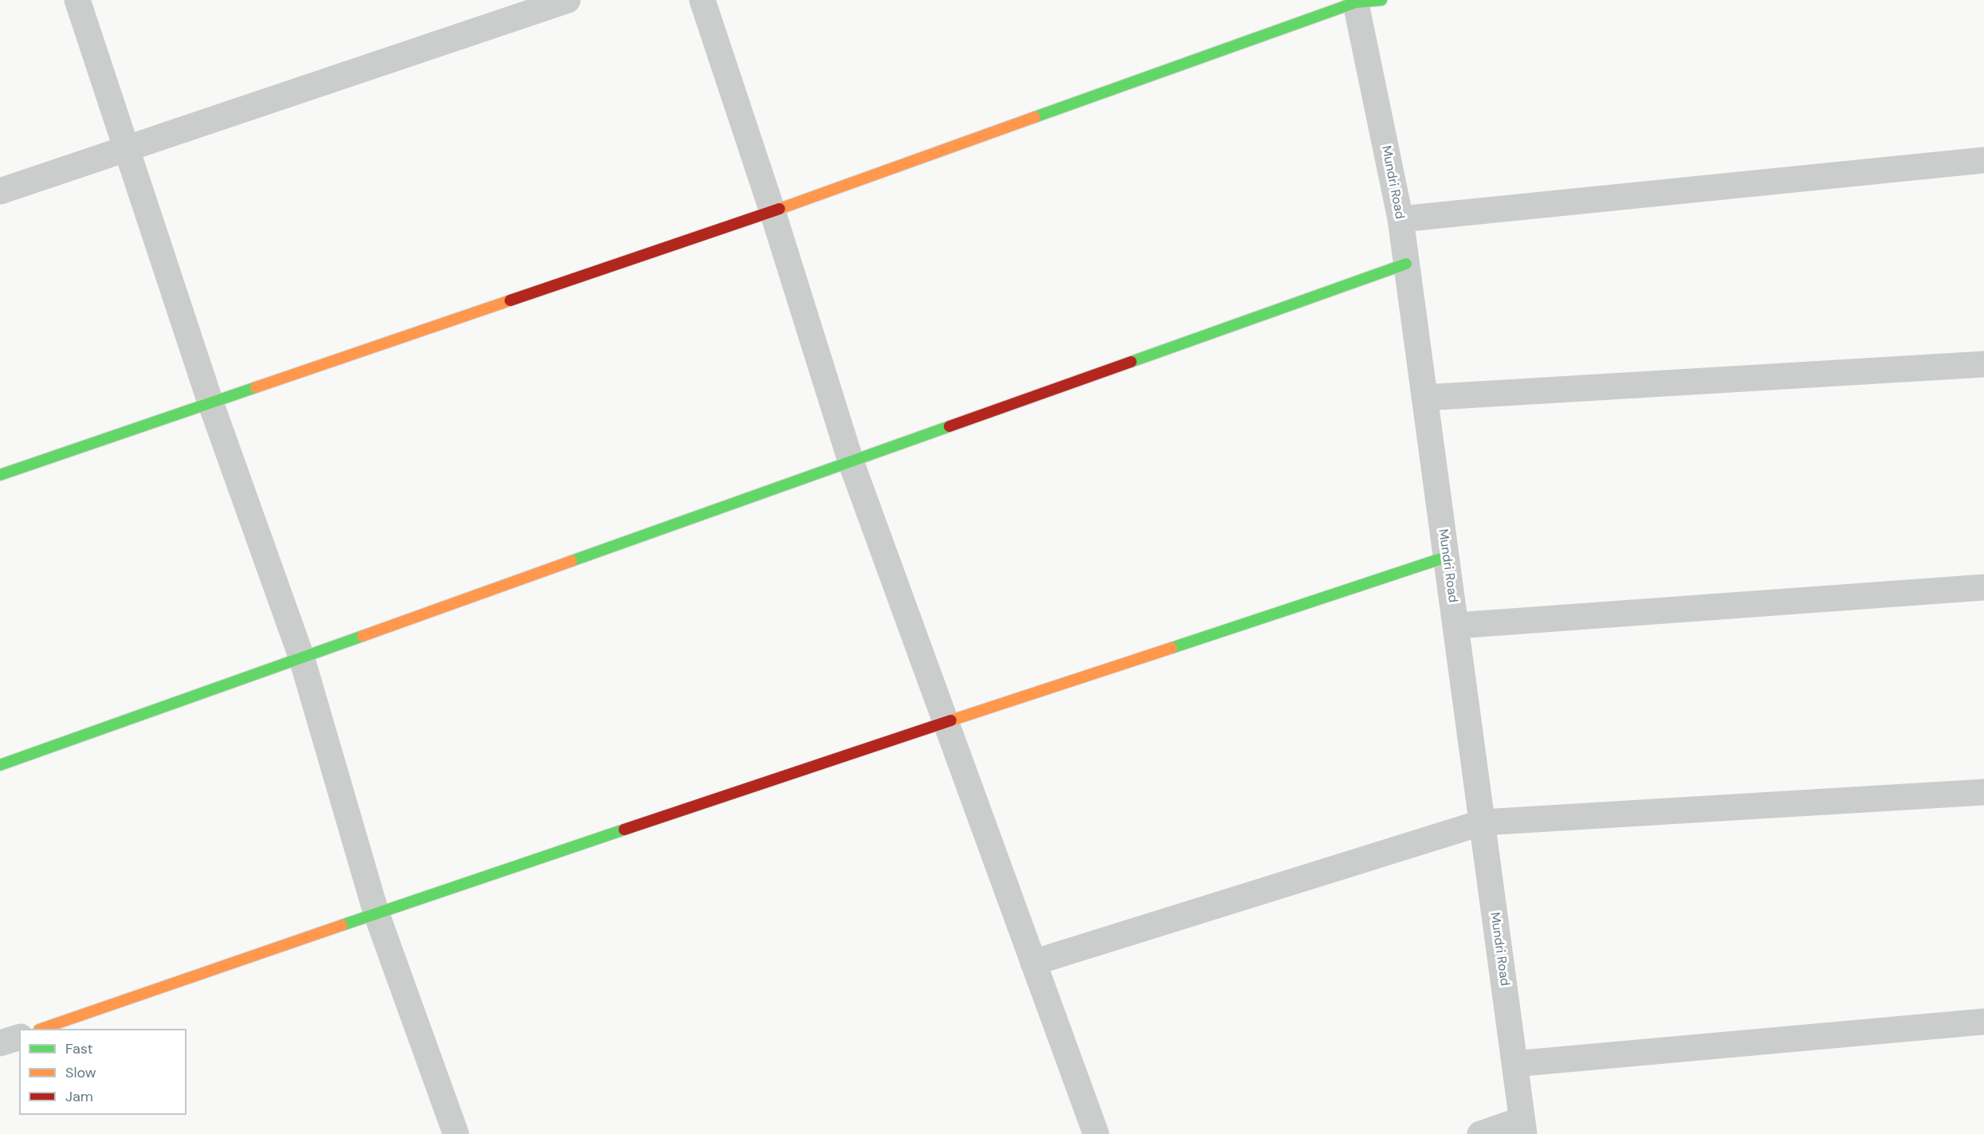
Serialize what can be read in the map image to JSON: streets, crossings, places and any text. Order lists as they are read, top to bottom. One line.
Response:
{"streets":{"street":["Mundri Road"]},"legend":["Fast","Slow","Jam"]}
